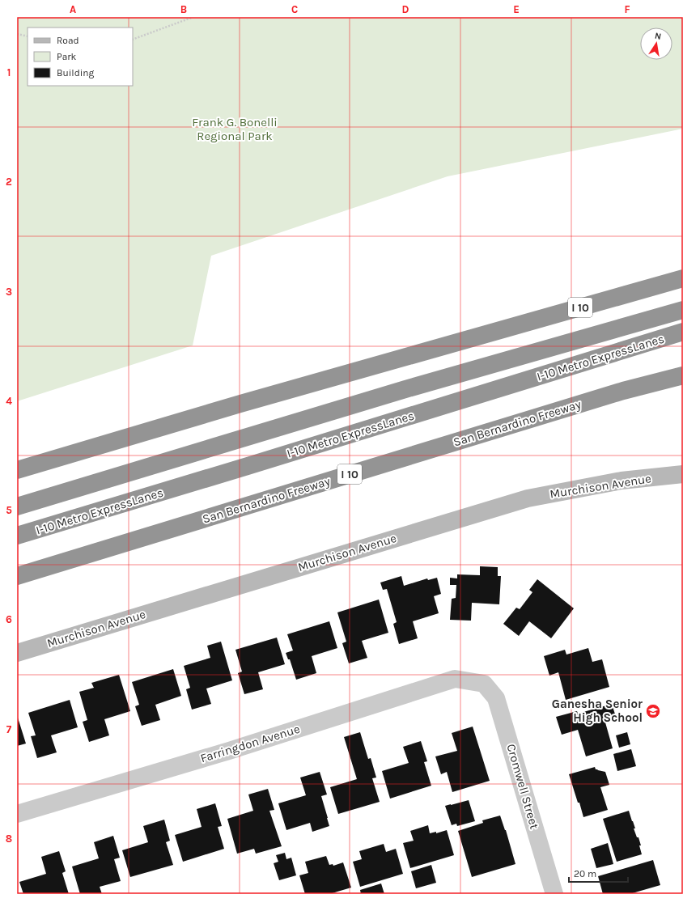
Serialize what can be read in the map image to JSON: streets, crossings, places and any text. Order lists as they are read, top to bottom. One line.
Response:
{"streets":{"highway":["I 10","I-10 Metro ExpressLanes","San Bernardino Freeway"],"street":["Murchison Avenue","Farringdon Avenue","Cromwell Street"]},"crossings":[["Farringdon Avenue","Cromwell Street"]],"parks":["Frank G. Bonelli Regional Park"],"places":{"school or university":["Ganesha Senior High School"]},"legend":["Road","Park","Building"],"scale_bar":"20 m","north":"top","grid":{"columns":["A","B","C","D","E","F"],"rows":["1","2","3","4","5","6","7","8"]}}
